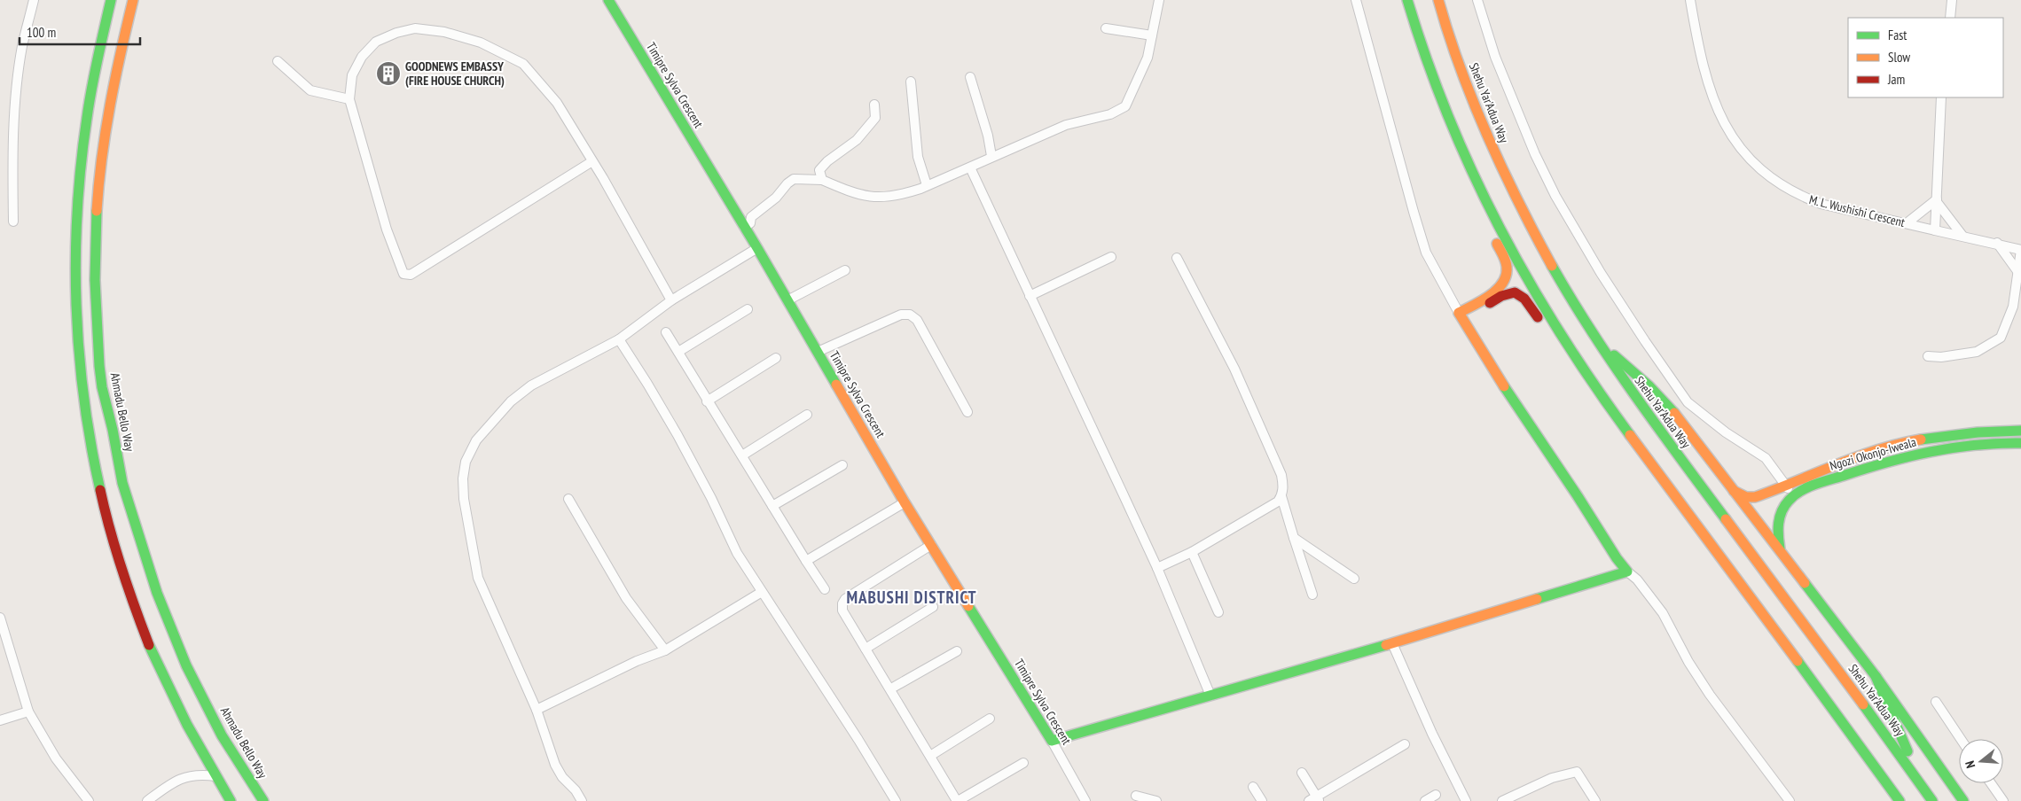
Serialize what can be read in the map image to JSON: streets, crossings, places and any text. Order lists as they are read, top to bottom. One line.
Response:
{"streets":{"main road":["Timipre Sylva Crescent","Shehu Yar'Adua Way","Ahmadu Bello Way","Ngozi Okonjo-Iweala"],"street":["M. L. Wushishi Crescent"]},"districts":["MABUSHI DISTRICT"],"places":{"building":["GOODNEWS EMBASSY (FIRE HOUSE CHURCH)"]},"legend":["Fast","Slow","Jam"],"scale_bar":"100 m","north":"left"}
